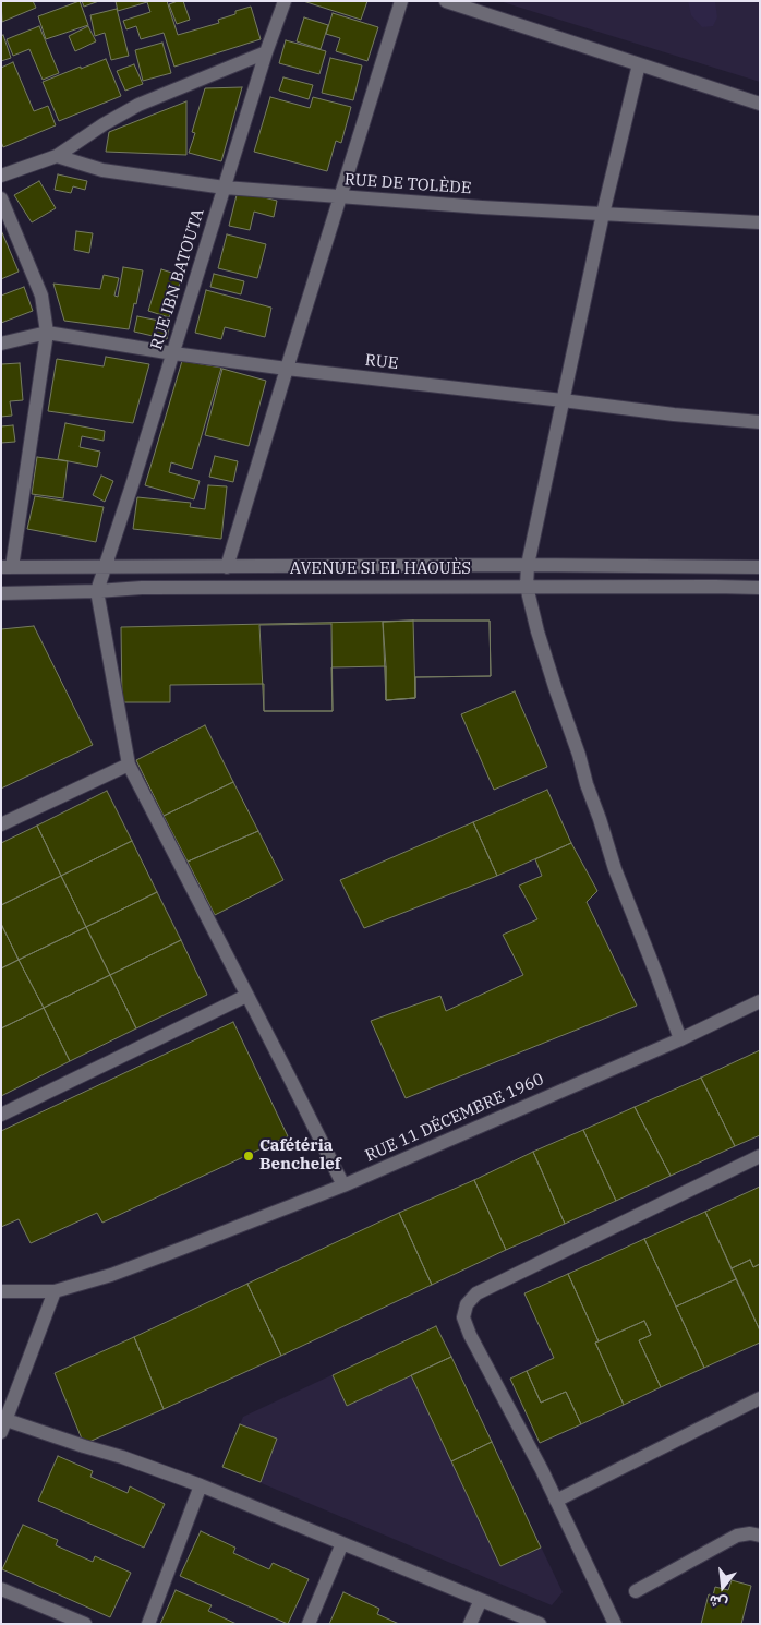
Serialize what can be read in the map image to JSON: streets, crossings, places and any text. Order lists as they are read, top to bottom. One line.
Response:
{"streets":{"street":["RUE DE TOLÈDE","RUE IBN BATOUTA","RUE","AVENUE SI EL HAOUÈS","RUE 11 DÉCEMBRE 1960"]},"crossings":[["RUE DE TOLÈDE","RUE IBN BATOUTA"],["RUE IBN BATOUTA","RUE"],["RUE IBN BATOUTA","AVENUE SI EL HAOUÈS"]],"places":["Cafétéria Benchelef"],"north":"bottom"}
